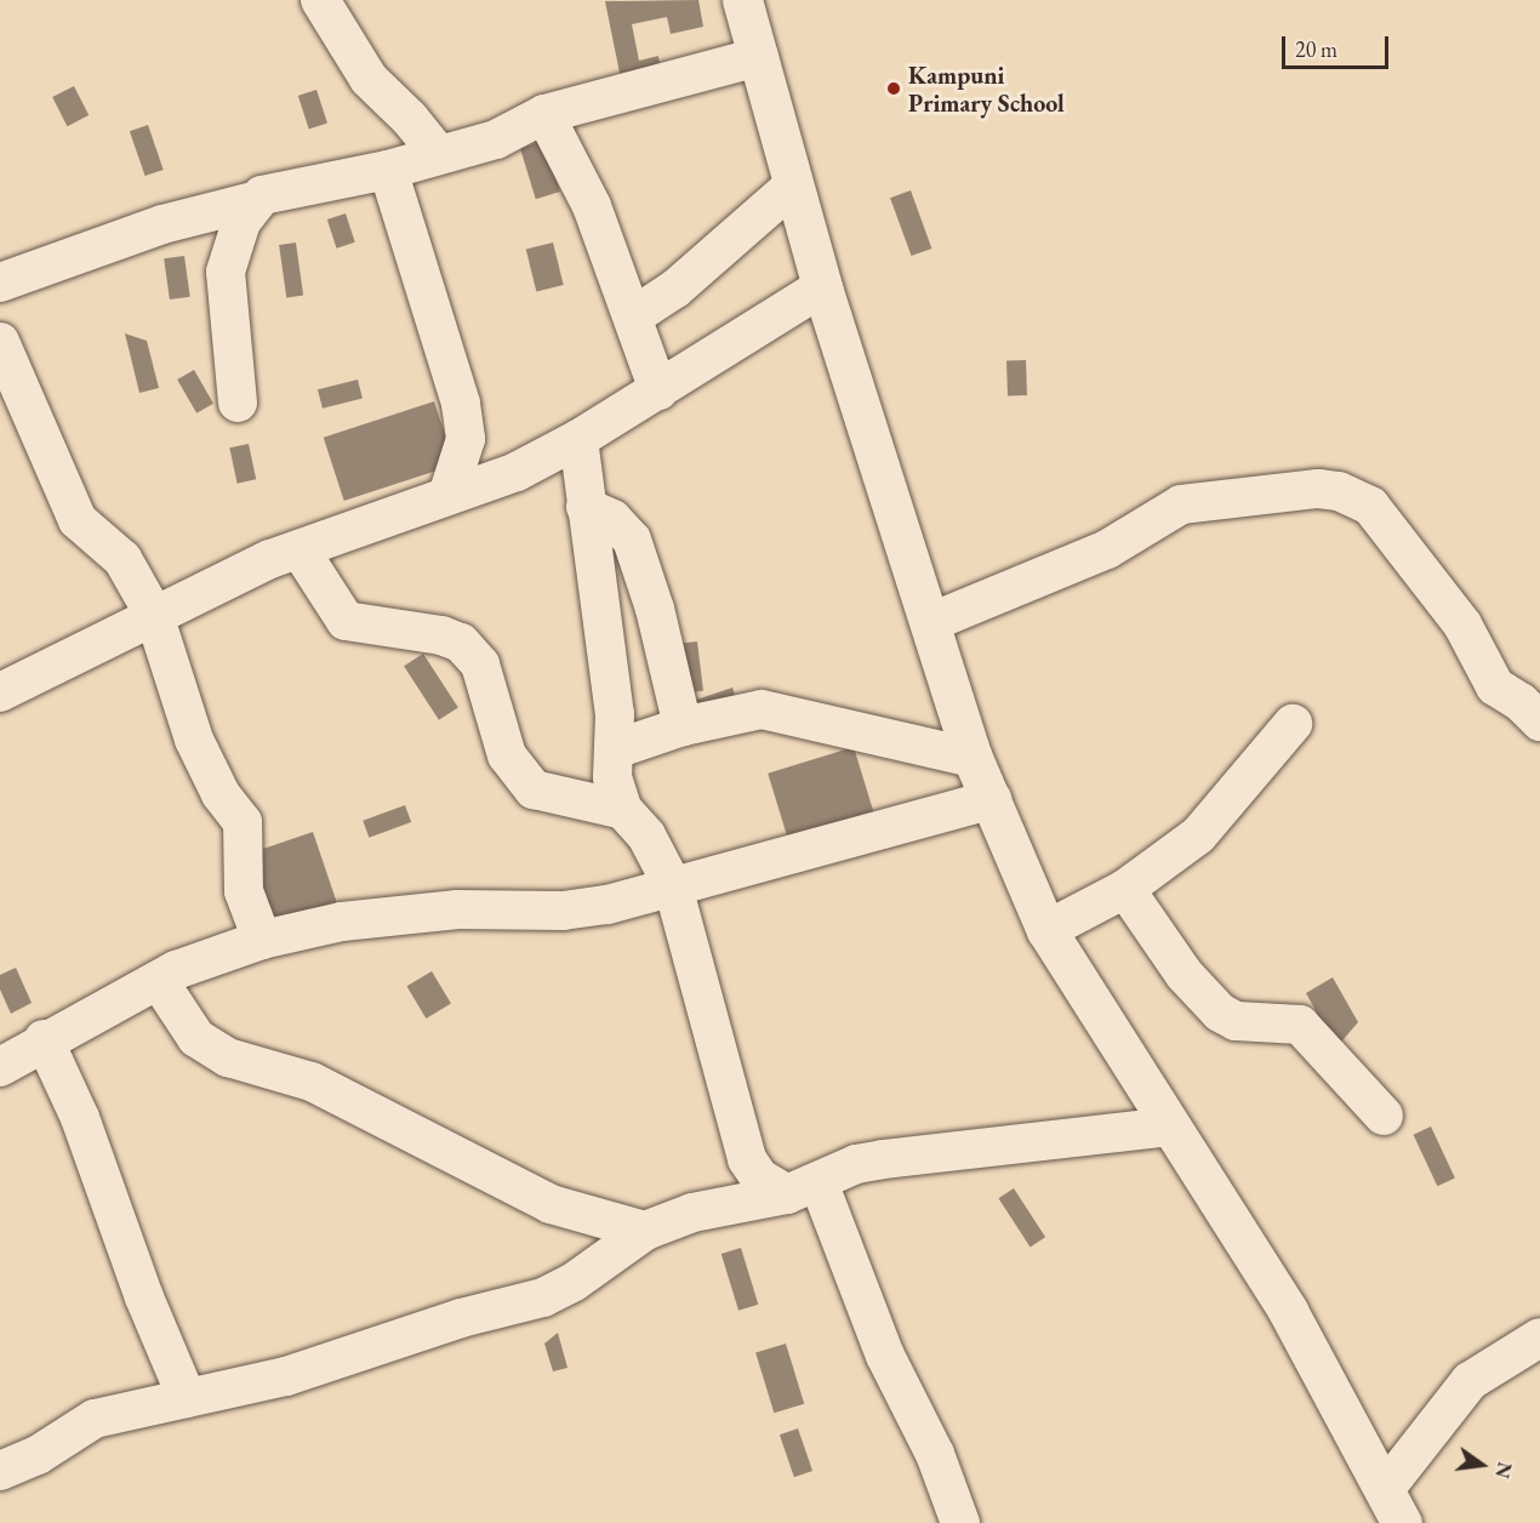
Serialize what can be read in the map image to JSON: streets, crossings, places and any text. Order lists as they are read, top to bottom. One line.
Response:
{"places":["Kampuni Primary School"],"scale_bar":"20 m","north":"right"}
